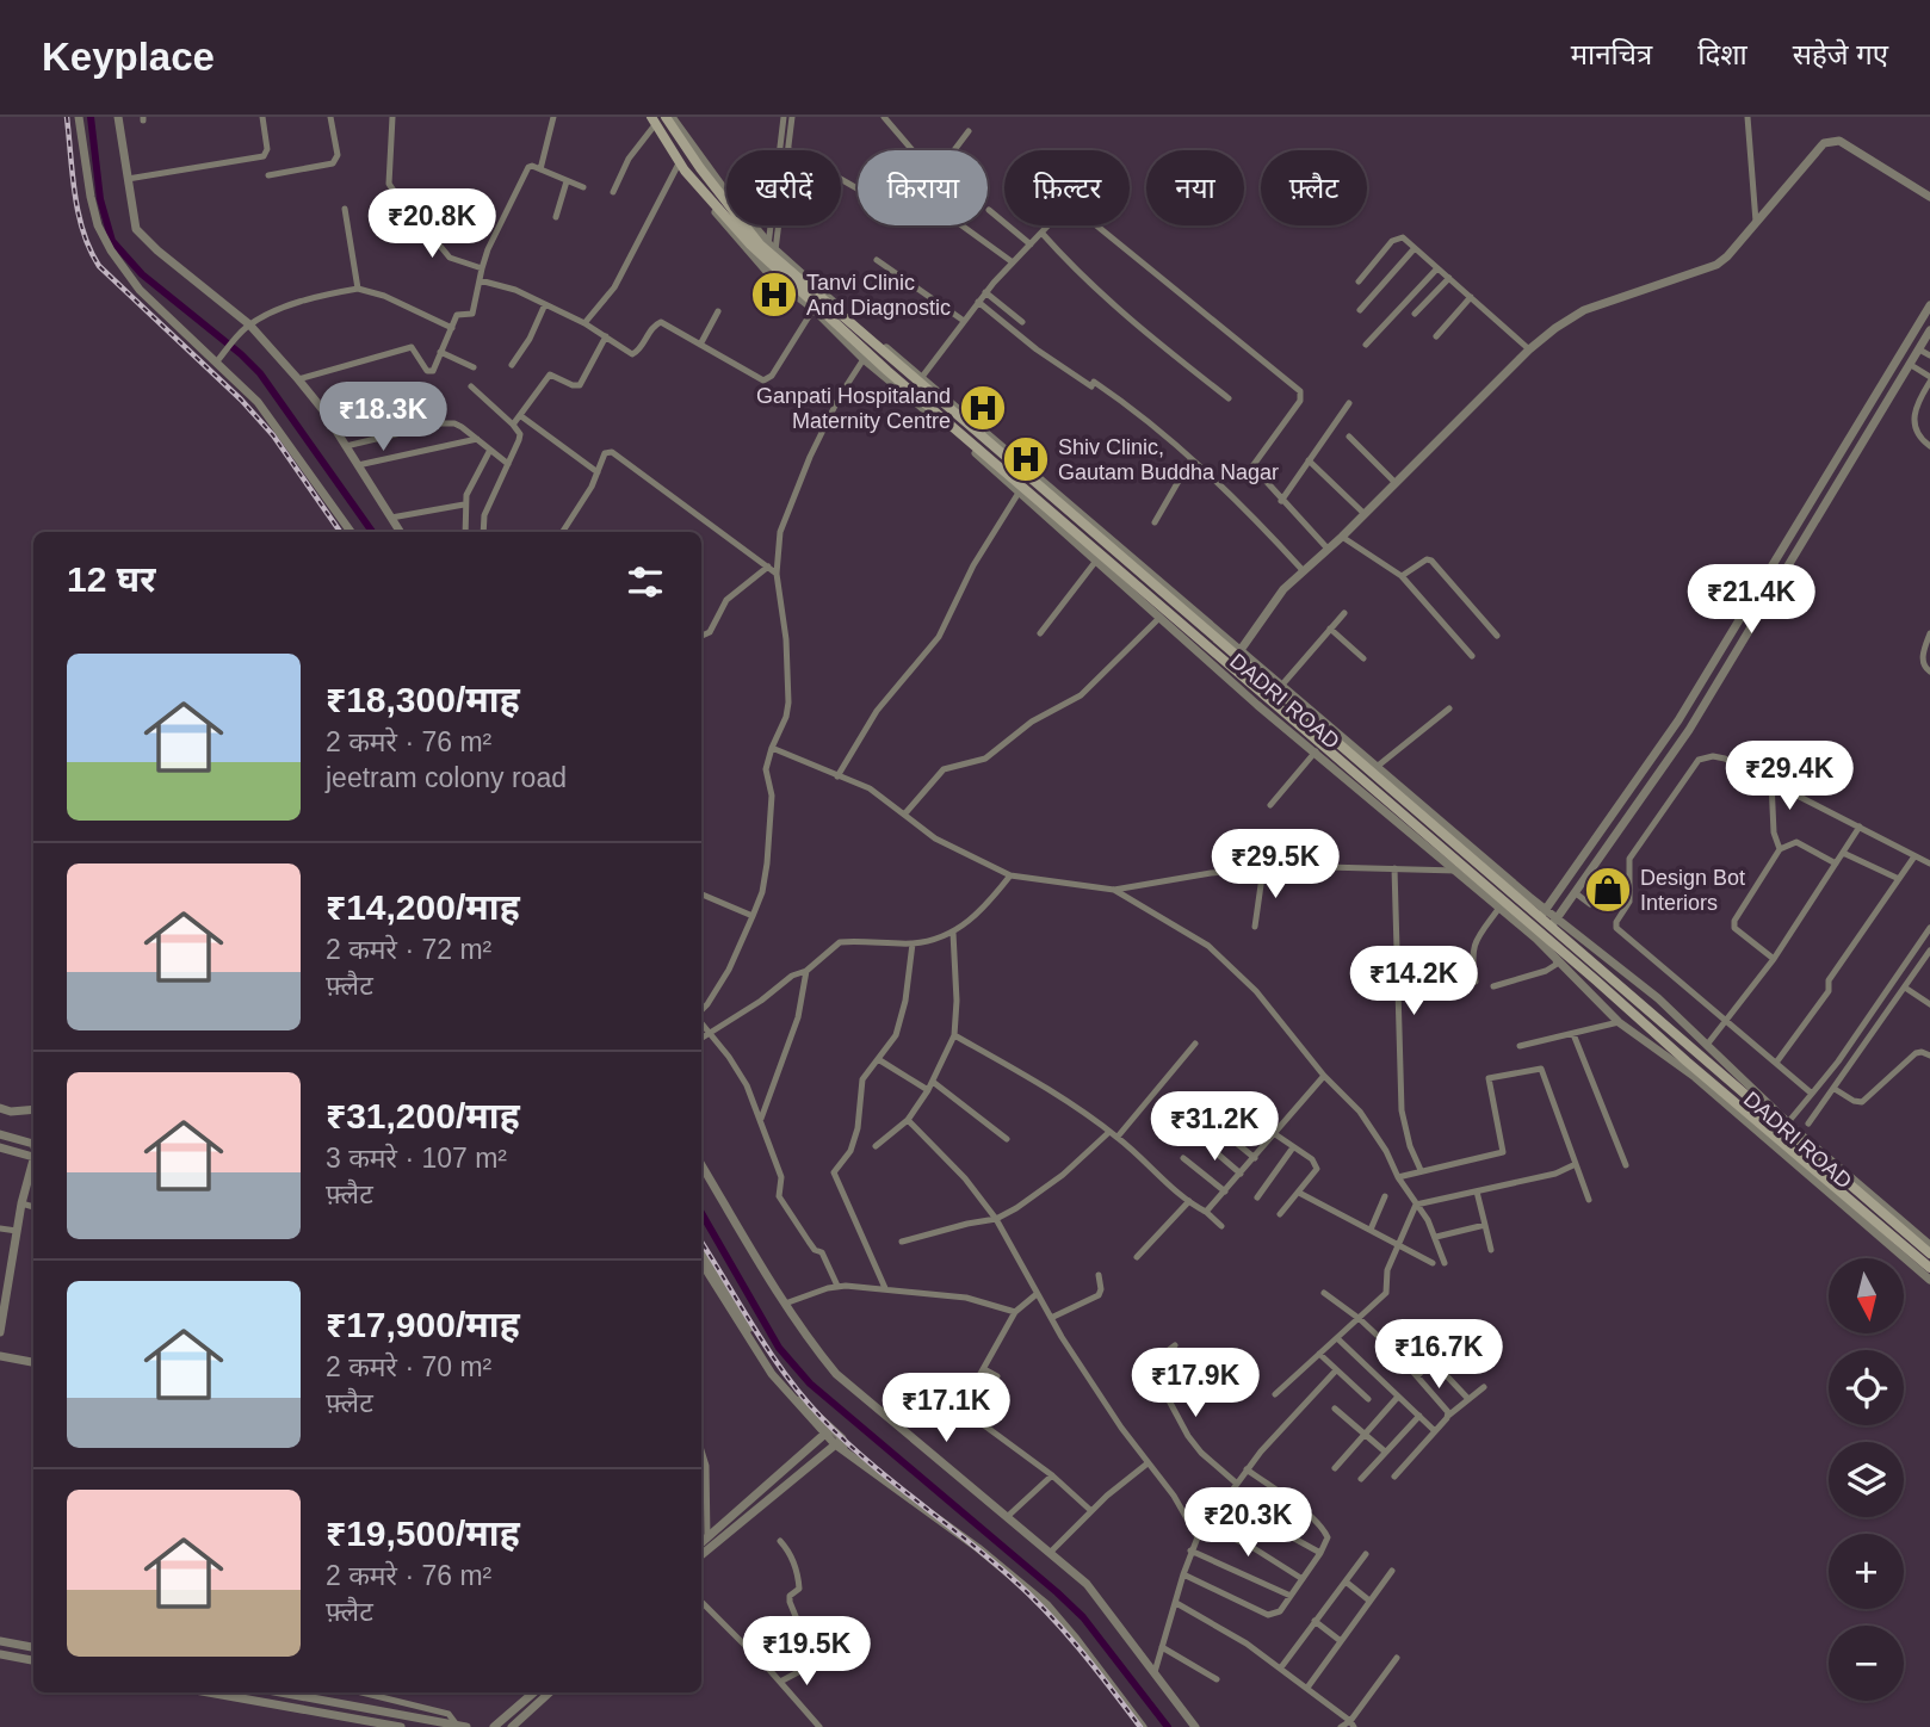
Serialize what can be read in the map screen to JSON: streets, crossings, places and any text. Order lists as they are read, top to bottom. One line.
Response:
{"streets":{"street":["DADRI ROAD"]},"places":{"hospital":["Tanvi Clinic And Diagnostic","Ganpati Hospitaland Maternity Centre","Shiv Clinic, Gautam Buddha Nagar"],"shop":["Design Bot Interiors"]},"north":"bottom","page":{"header":"Keyplace","nav":["मानचित्र","दिशा","सहेजे गए"],"chip":["खरीदें","किराया","फ़िल्टर","नया","फ़्लैट"],"price":["₹20.8K","₹18.3K","₹21.4K","₹29.4K","₹29.5K","₹14.2K","₹31.2K","₹16.7K","₹17.9K","₹17.1K","₹20.3K","₹19.5K"],"heading":"12 घर","list":[{"name":"₹18,300/माह","note":"2 कमरे · 76 m² · jeetram colony road"},{"name":"₹14,200/माह","note":"2 कमरे · 72 m² · फ़्लैट"},{"name":"₹31,200/माह","note":"3 कमरे · 107 m² · फ़्लैट"},{"name":"₹17,900/माह","note":"2 कमरे · 70 m² · फ़्लैट"},{"name":"₹19,500/माह","note":"2 कमरे · 76 m² · फ़्लैट"}],"map_buttons":["+","−"]}}
